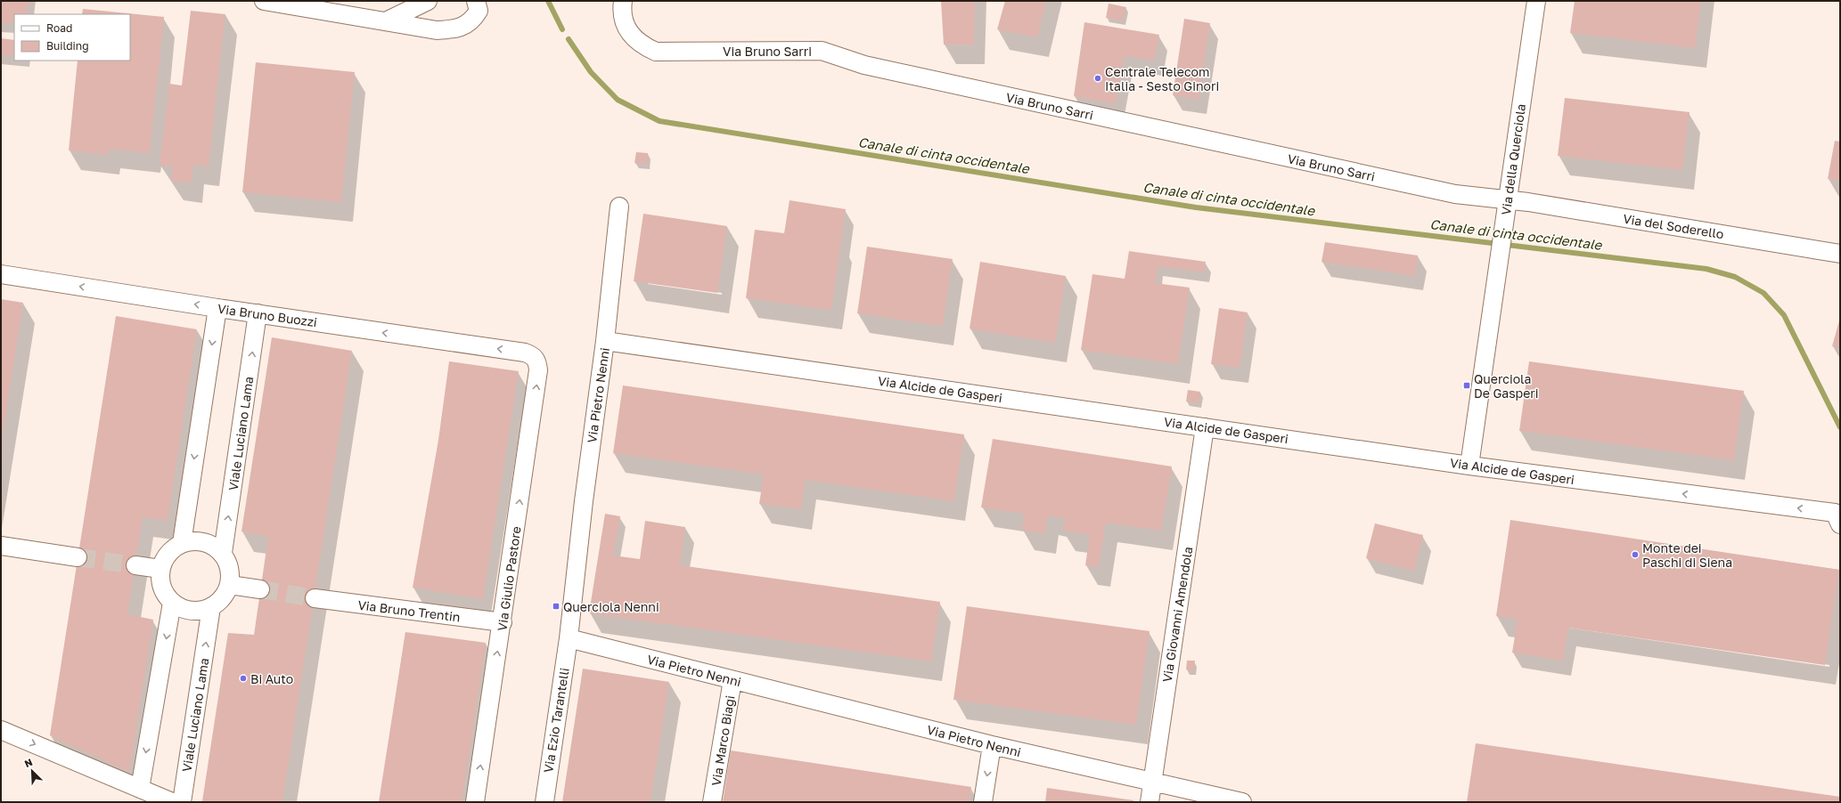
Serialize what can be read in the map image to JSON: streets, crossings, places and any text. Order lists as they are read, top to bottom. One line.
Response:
{"streets":{"street":["Via Bruno Sarri","Via della Querciola","Via del Soderello","Via Bruno Buozzi","Via Alcide de Gasperi","Via Pietro Nenni","Viale Luciano Lama","Via Giulio Pastore","Via Bruno Trentin","Via Giovanni Amendola","Via Ezio Tarantelli","Via Marco Biagi"]},"crossings":[["Via Bruno Sarri","Via della Querciola"],["Via Bruno Sarri","Via del Soderello"],["Via della Querciola","Via del Soderello"],["Via della Querciola","Via Alcide de Gasperi"],["Via Bruno Buozzi","Viale Luciano Lama"],["Via Bruno Buozzi","Via Giulio Pastore"],["Via Alcide de Gasperi","Via Pietro Nenni"],["Via Alcide de Gasperi","Via Giovanni Amendola"],["Via Pietro Nenni","Via Giovanni Amendola"],["Via Pietro Nenni","Via Ezio Tarantelli"],["Via Pietro Nenni","Via Marco Biagi"],["Via Giulio Pastore","Via Bruno Trentin"]],"one_way":["Via Bruno Buozzi","Via Giulio Pastore"],"water":["Canale di cinta occidentale"],"places":{"other":["Centrale Telecom Italia - Sesto Ginori","Monte dei Paschi di Siena","Bi Auto"],"transit":["Querciola De Gasperi","Querciola Nenni"]},"legend":["Road","Building"],"north":"top left"}
